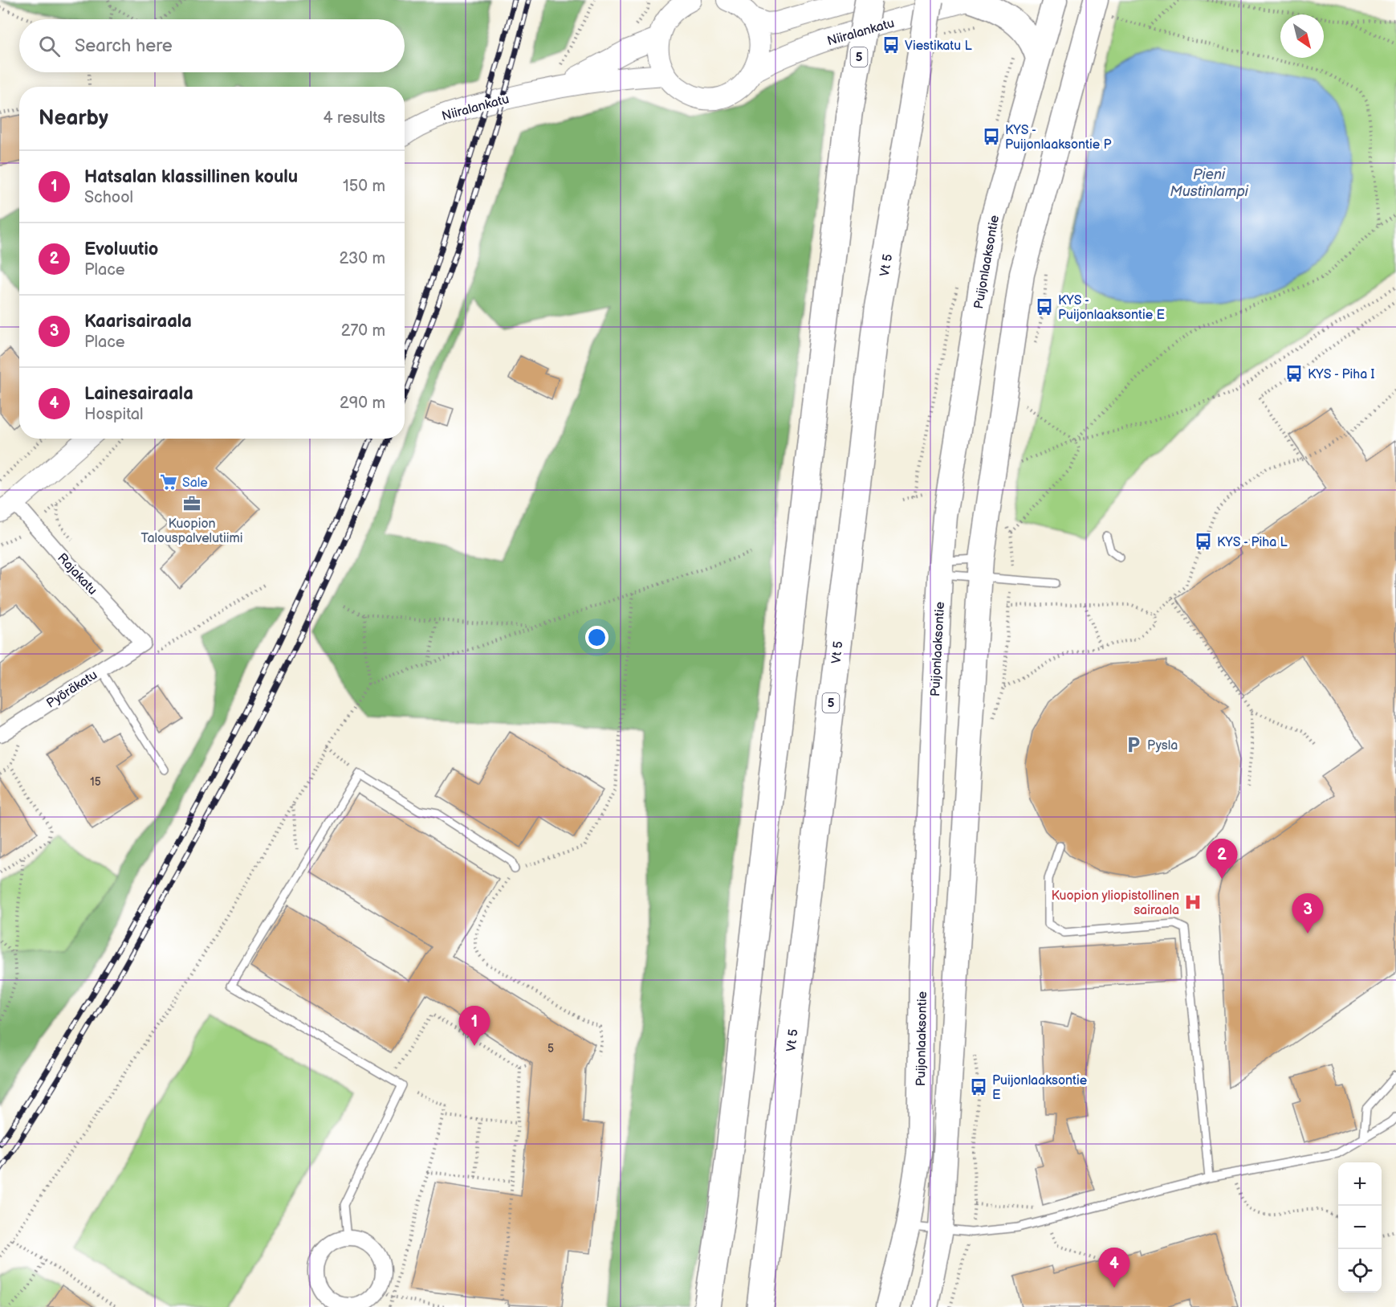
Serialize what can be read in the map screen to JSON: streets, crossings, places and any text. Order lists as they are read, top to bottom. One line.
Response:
{"streets":{"highway":["5","Vt 5"],"main road":["Niiralankatu","Puijonlaaksontie"],"street":["Rajakatu","Pyöräkatu"]},"crossings":[["Rajakatu","Pyöräkatu"]],"water":["Pieni Mustinlampi"],"places":{"bus stop":["Viestikatu L","KYS - Puijonlaaksontie P","KYS - Puijonlaaksontie E","KYS - Piha I","KYS - Piha L","Puijonlaaksontie E"],"supermarket":["Sale"],"office":["Kuopion Talouspalvelutiimi"],"parking":["Pysla"],"hospital":["Kuopion yliopistollinen sairaala"]},"house_numbers":["15","5"],"north":"bottom right","page":{"search":"Search here","heading":["Nearby","4 results"],"list":[{"mark":"1","name":"Hatsalan klassillinen koulu","note":"School","value":"150 m"},{"mark":"2","name":"Evoluutio","note":"Place","value":"230 m"},{"mark":"3","name":"Kaarisairaala","note":"Place","value":"270 m"},{"mark":"4","name":"Lainesairaala","note":"Hospital","value":"290 m"}],"pins":["2","3","1","4"],"map_buttons":["+","−"]}}
